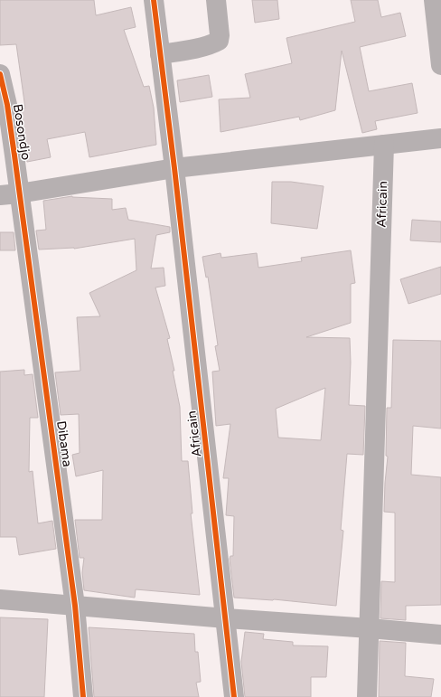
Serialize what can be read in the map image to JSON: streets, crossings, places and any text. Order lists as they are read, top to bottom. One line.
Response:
{"streets":{"street":["Bosondjo","Africain","Dibama"]},"crossings":[["Bosondjo","Dibama"]]}
